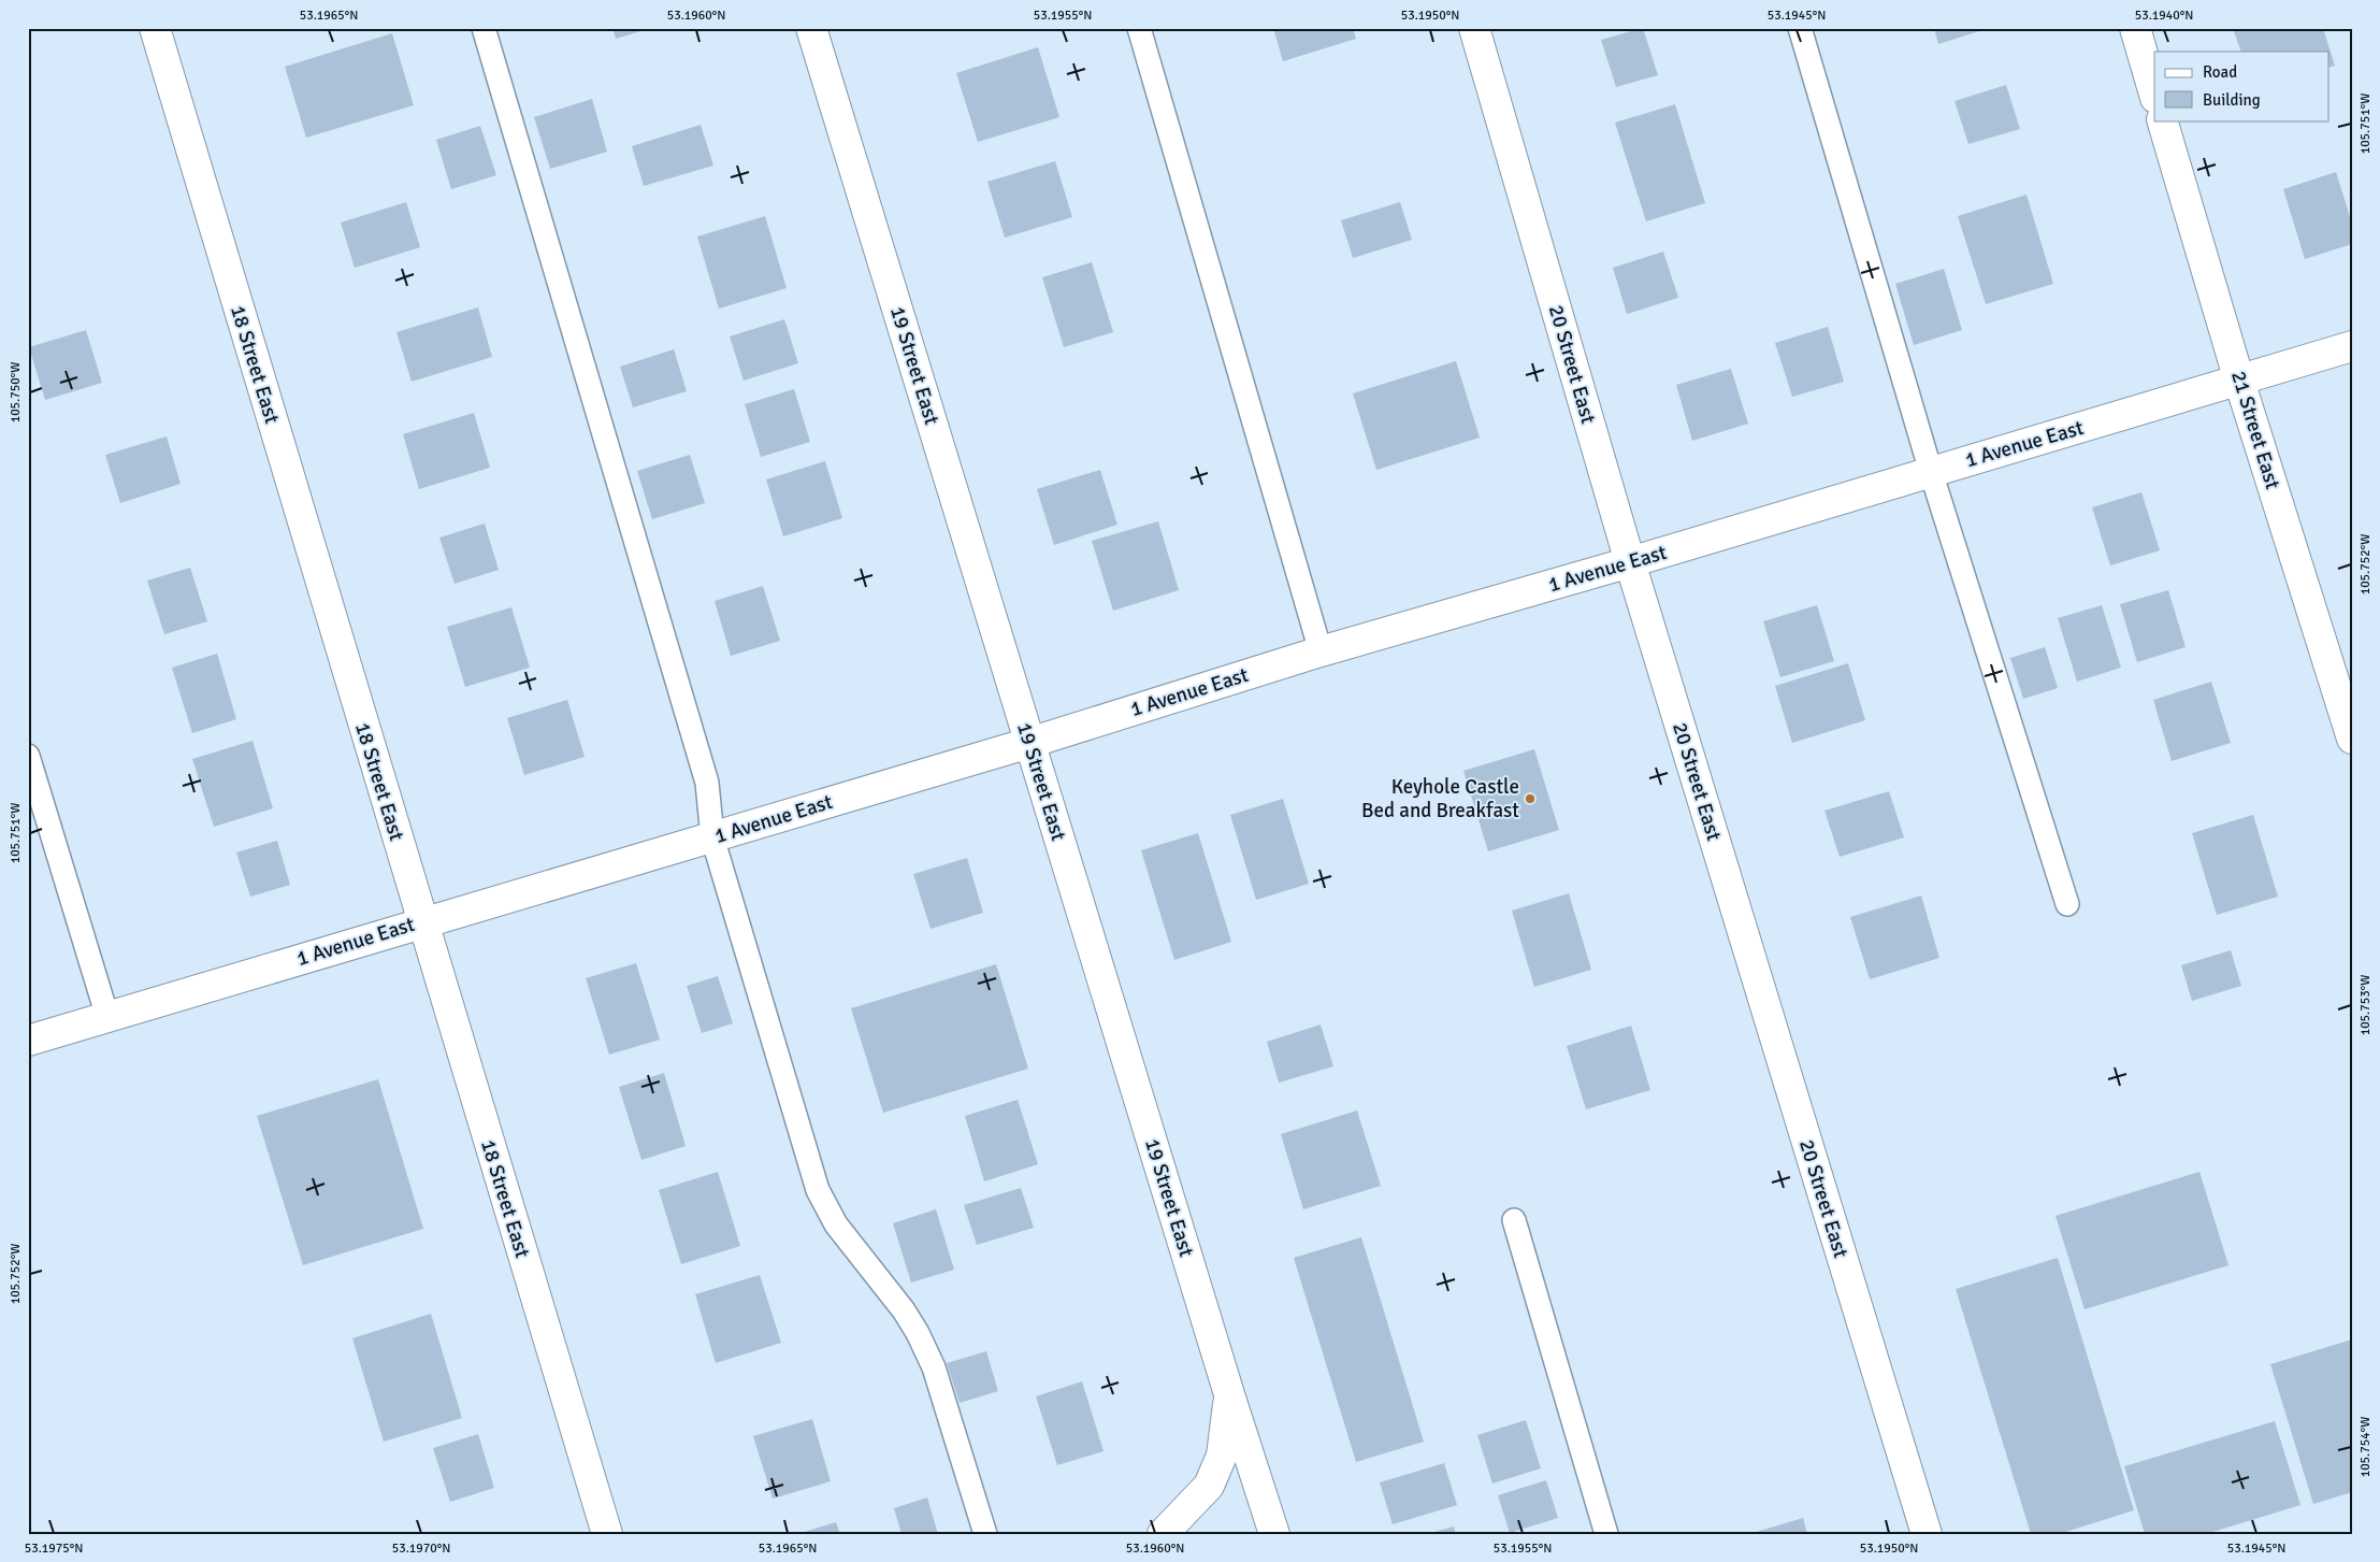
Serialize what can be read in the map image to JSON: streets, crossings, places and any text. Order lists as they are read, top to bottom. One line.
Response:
{"streets":{"street":["18 Street East","20 Street East","19 Street East","21 Street East","1 Avenue East"]},"crossings":[["18 Street East","1 Avenue East"],["20 Street East","1 Avenue East"],["19 Street East","1 Avenue East"],["21 Street East","1 Avenue East"]],"places":["Keyhole Castle Bed and Breakfast"],"legend":["Road","Building"],"coordinates":["53.1965°N","53.1960°N","53.1955°N","53.1950°N","53.1945°N","53.1940°N","105.751°W","105.750°W","105.752°W","105.753°W","105.754°W","53.1975°N","53.1970°N"]}
